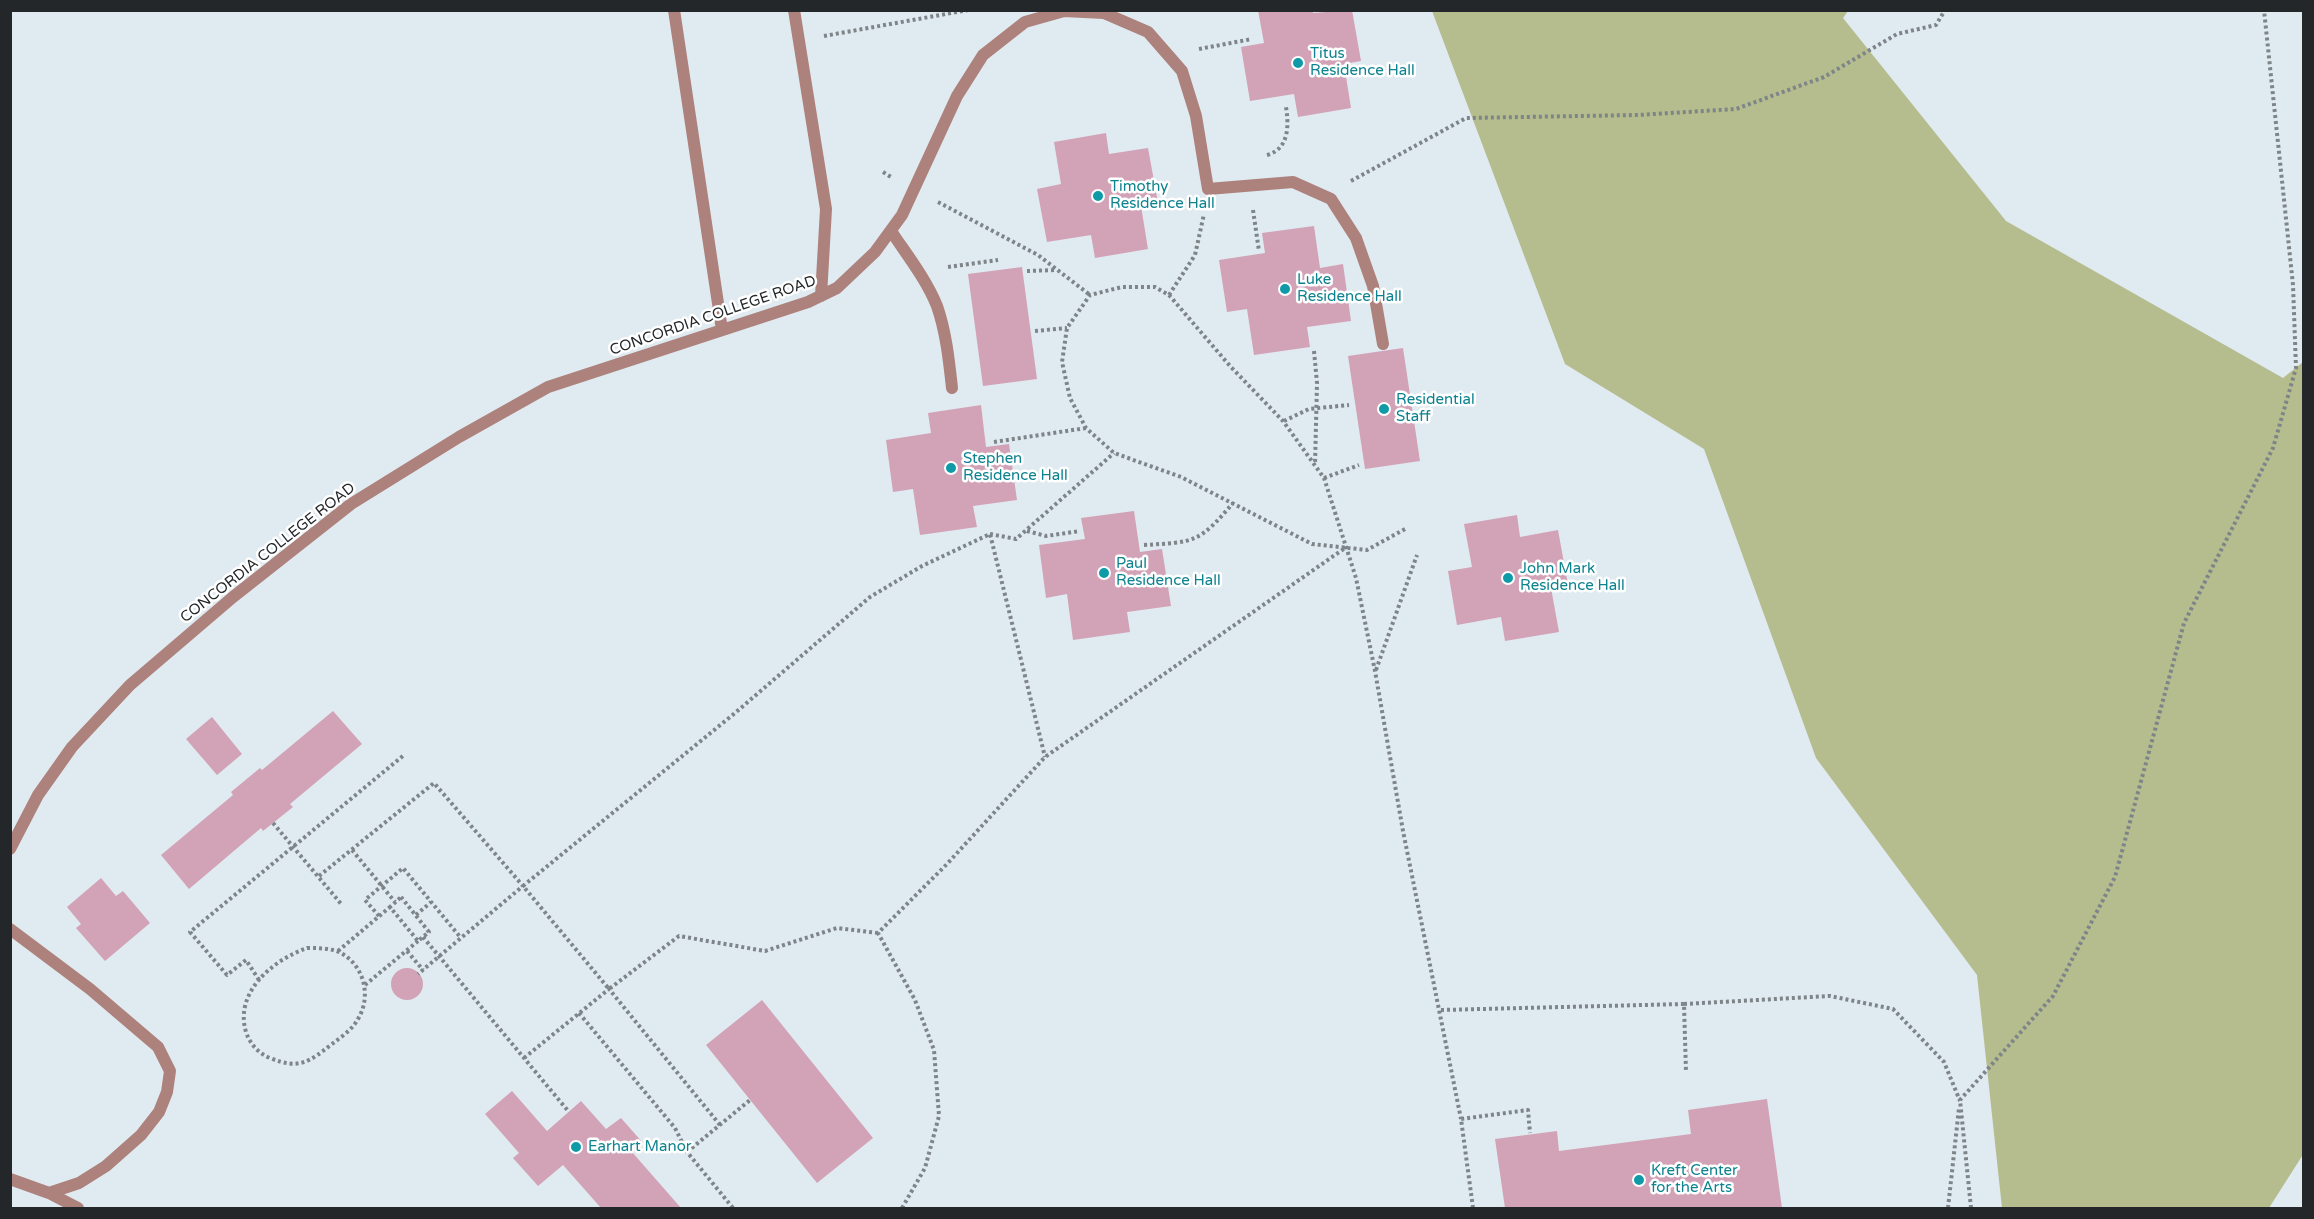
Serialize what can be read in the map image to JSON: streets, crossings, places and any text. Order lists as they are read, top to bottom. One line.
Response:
{"streets":{"lane":["CONCORDIA COLLEGE ROAD"]},"places":["Titus Residence Hall","Timothy Residence Hall","Luke Residence Hall","Residential Staff","Stephen Residence Hall","Paul Residence Hall","John Mark Residence Hall","Earhart Manor","Kreft Center for the Arts"]}
